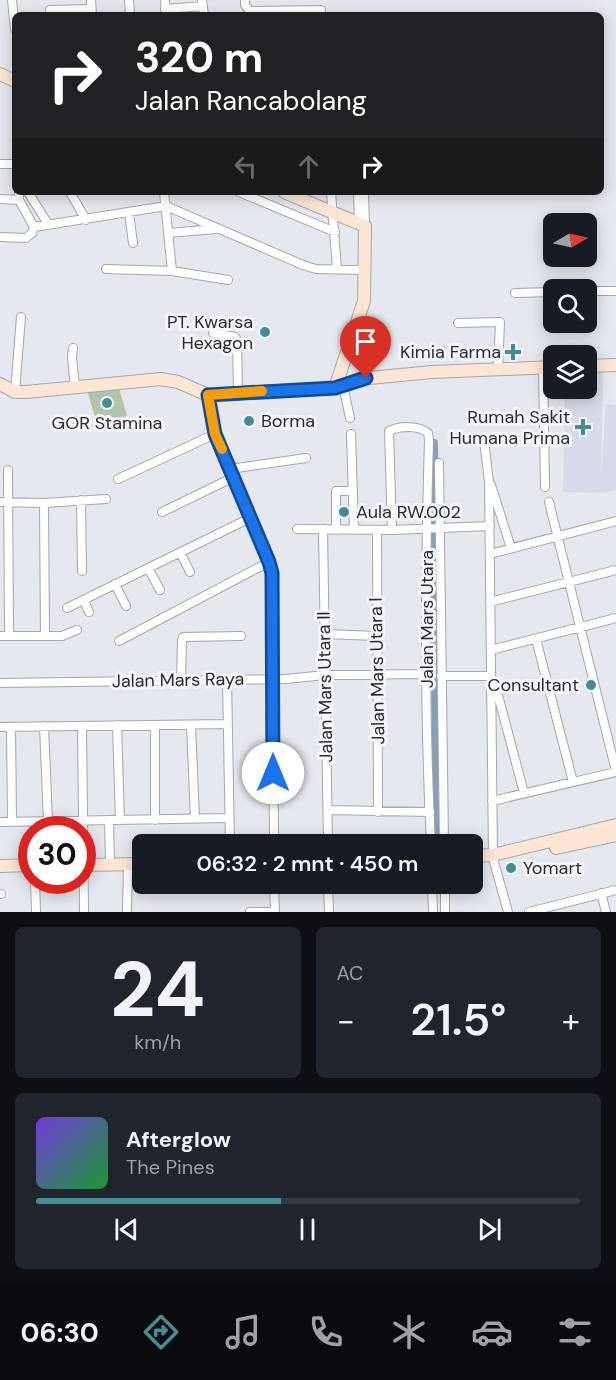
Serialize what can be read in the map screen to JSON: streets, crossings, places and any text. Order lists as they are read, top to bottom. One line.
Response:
{"streets":{"street":["Jalan Mars Utara","Jalan Mars Utara I","Jalan Mars Raya","Jalan Mars Utara II"]},"crossings":[["Jalan Mars Utara","Jalan Mars Raya"],["Jalan Mars Utara I","Jalan Mars Raya"],["Jalan Mars Raya","Jalan Mars Utara II"]],"places":{"other":["PT. Kwarsa Hexagon","GOR Stamina","Borma","Aula RW.002","Consultant","Yomart"],"health":["Kimia Farma","Rumah Sakit Humana Prima"]},"north":"right","page":{"turn":["320 m","Jalan Rancabolang"],"limit":"30","trip":"06:32 · 2 mnt · 450 m","tile":[["24","km/h"],"AC"],"heat":["−","21.5°","+"],"song":["Afterglow","The Pines"],"tabs":"06:30"}}
